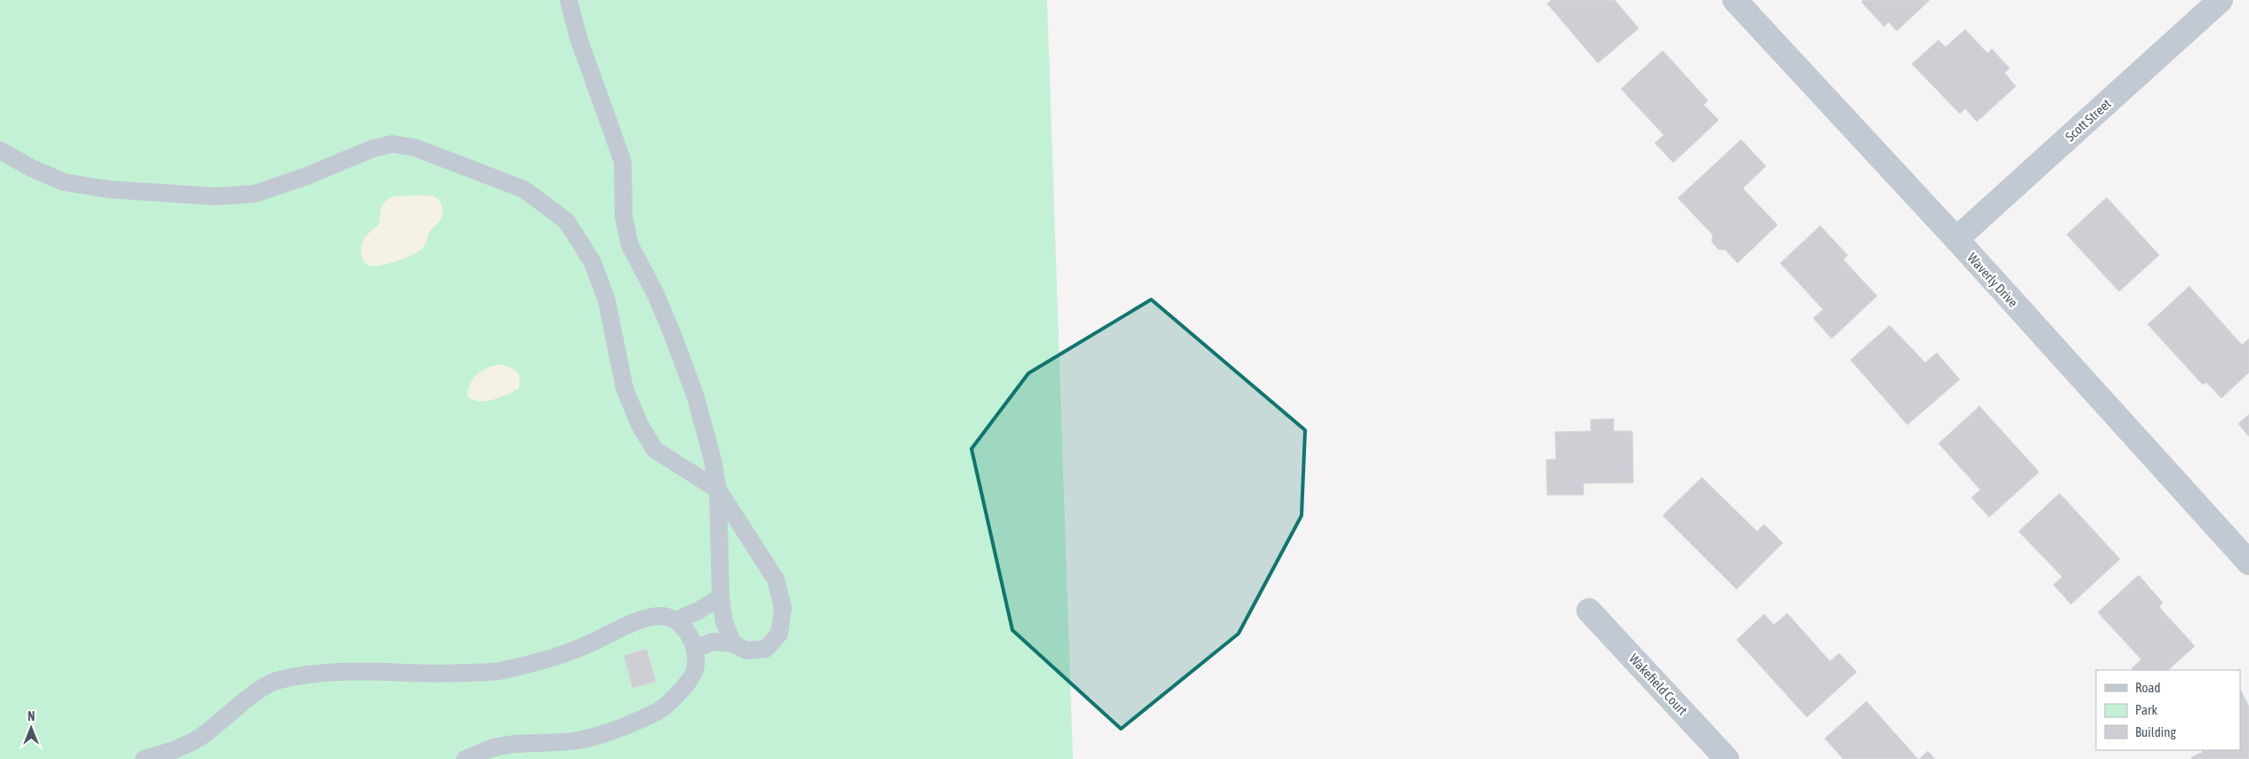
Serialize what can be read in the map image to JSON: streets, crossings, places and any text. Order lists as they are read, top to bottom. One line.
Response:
{"streets":{"street":["Scott Street","Waverly Drive","Wakefield Court"]},"crossings":[["Scott Street","Waverly Drive"]],"legend":["Road","Park","Building"],"north":"top"}
